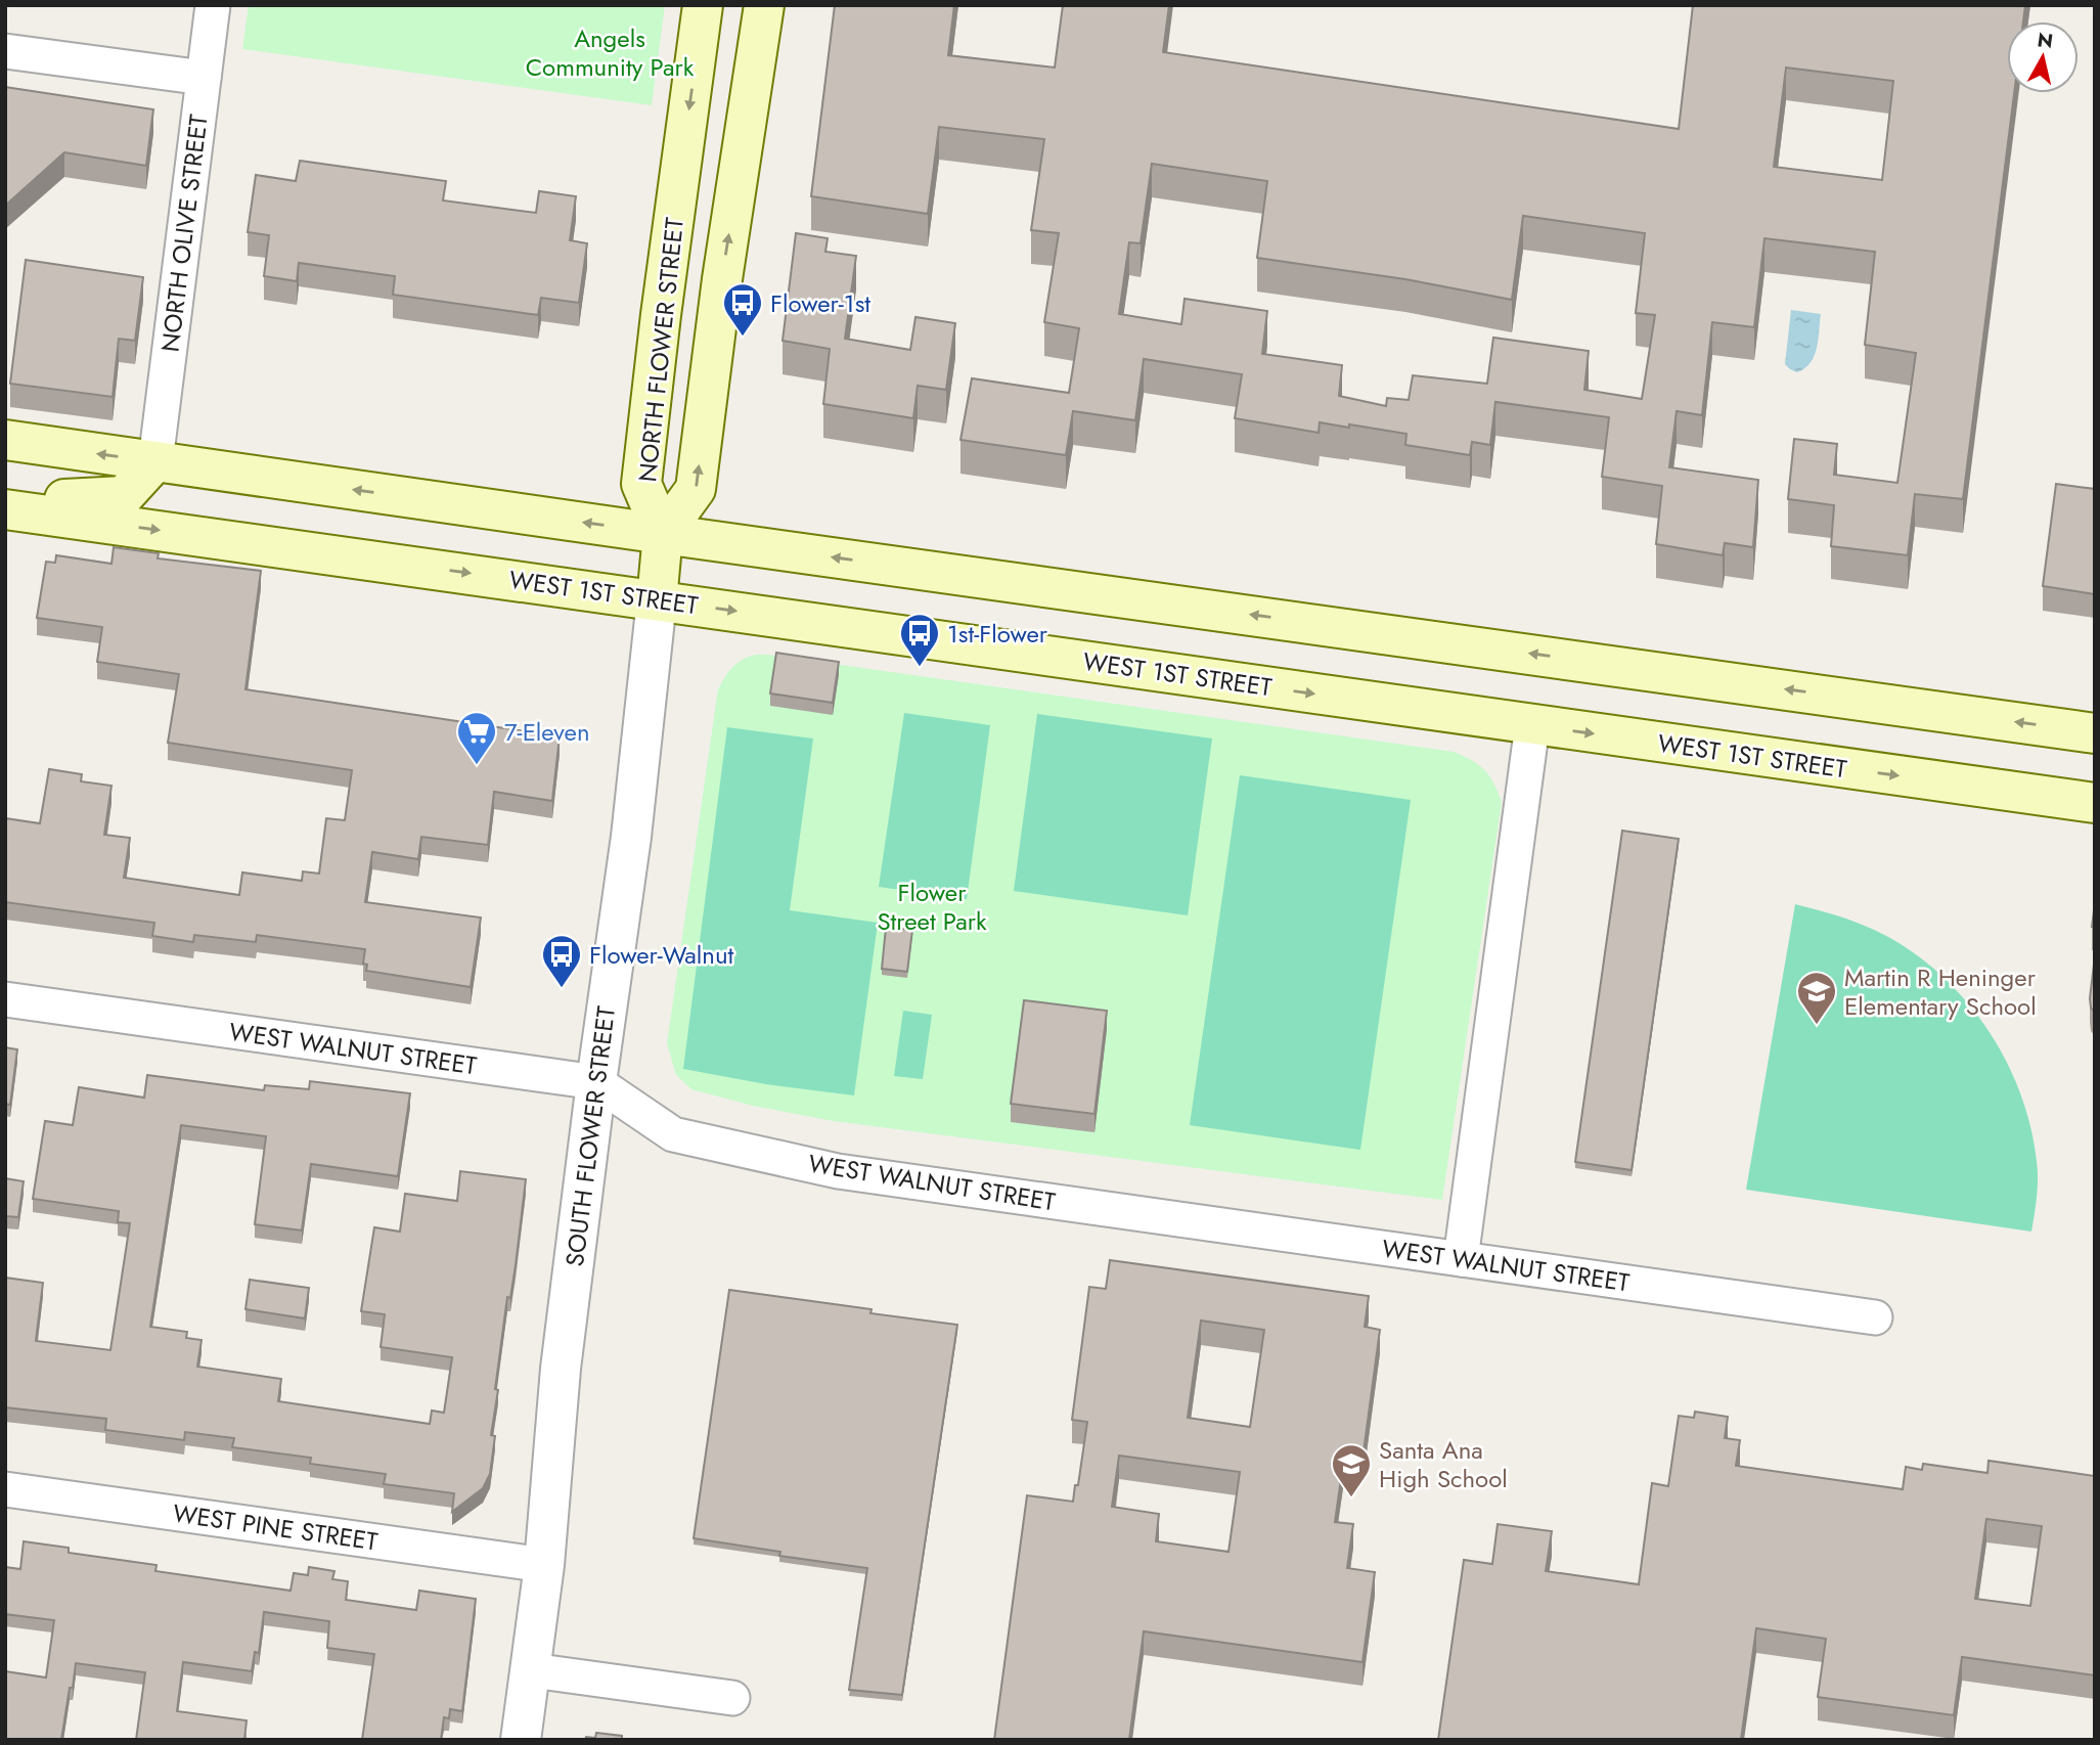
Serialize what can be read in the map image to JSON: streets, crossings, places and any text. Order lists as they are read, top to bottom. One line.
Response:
{"streets":{"main road":["NORTH FLOWER STREET","WEST 1ST STREET","SOUTH FLOWER STREET"],"street":["NORTH OLIVE STREET","WEST WALNUT STREET","WEST PINE STREET"]},"crossings":[["NORTH FLOWER STREET","SOUTH FLOWER STREET"],["WEST 1ST STREET","SOUTH FLOWER STREET"],["WEST WALNUT STREET","SOUTH FLOWER STREET"],["SOUTH FLOWER STREET","WEST PINE STREET"]],"parks":["Angels Community Park","Flower Street Park"],"places":{"bus stop":["Flower-1st","1st-Flower","Flower-Walnut"],"supermarket":["7-Eleven"],"school or university":["Martin R Heninger Elementary School","Santa Ana High School"]},"north":"top"}
